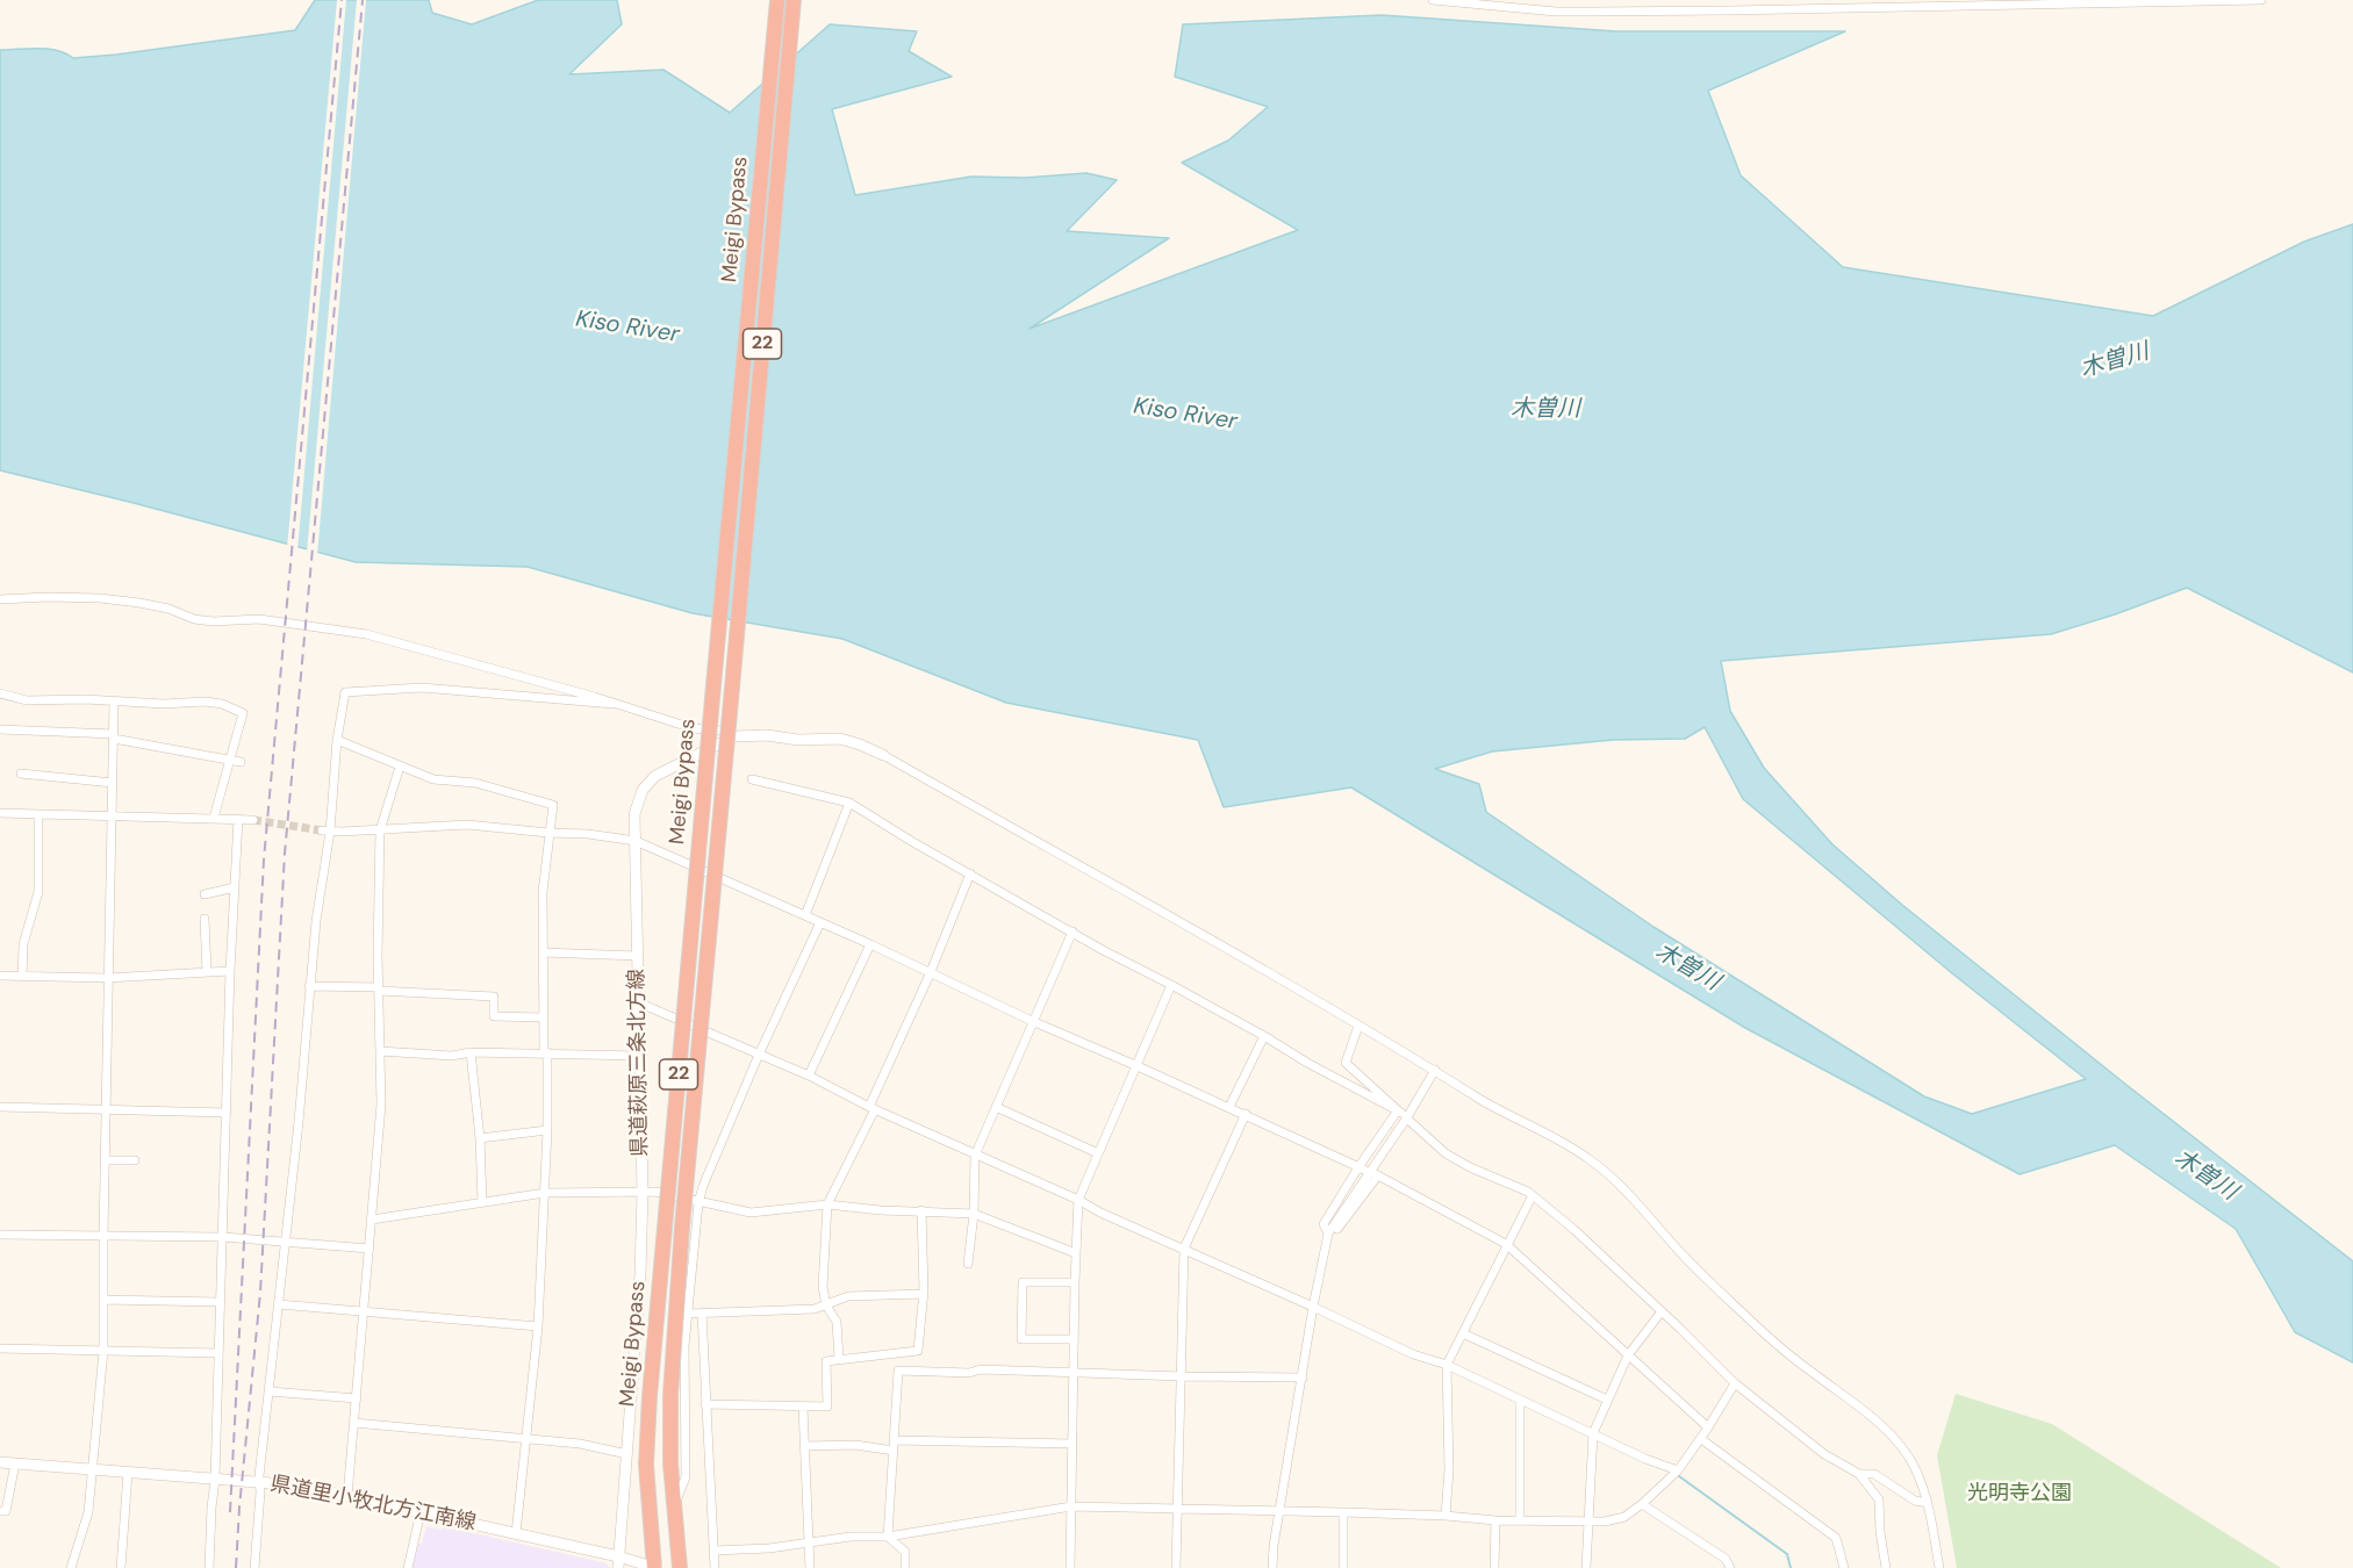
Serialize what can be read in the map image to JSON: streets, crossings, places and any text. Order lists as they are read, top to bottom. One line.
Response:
{"streets":{"highway":["Meigi Bypass","22"],"main road":["県道萩原三条北方線","県道里小牧北方江南線"]},"crossings":[["県道萩原三条北方線","県道里小牧北方江南線"]],"water":["Kiso River","木曽川"],"parks":["光明寺公園"]}
